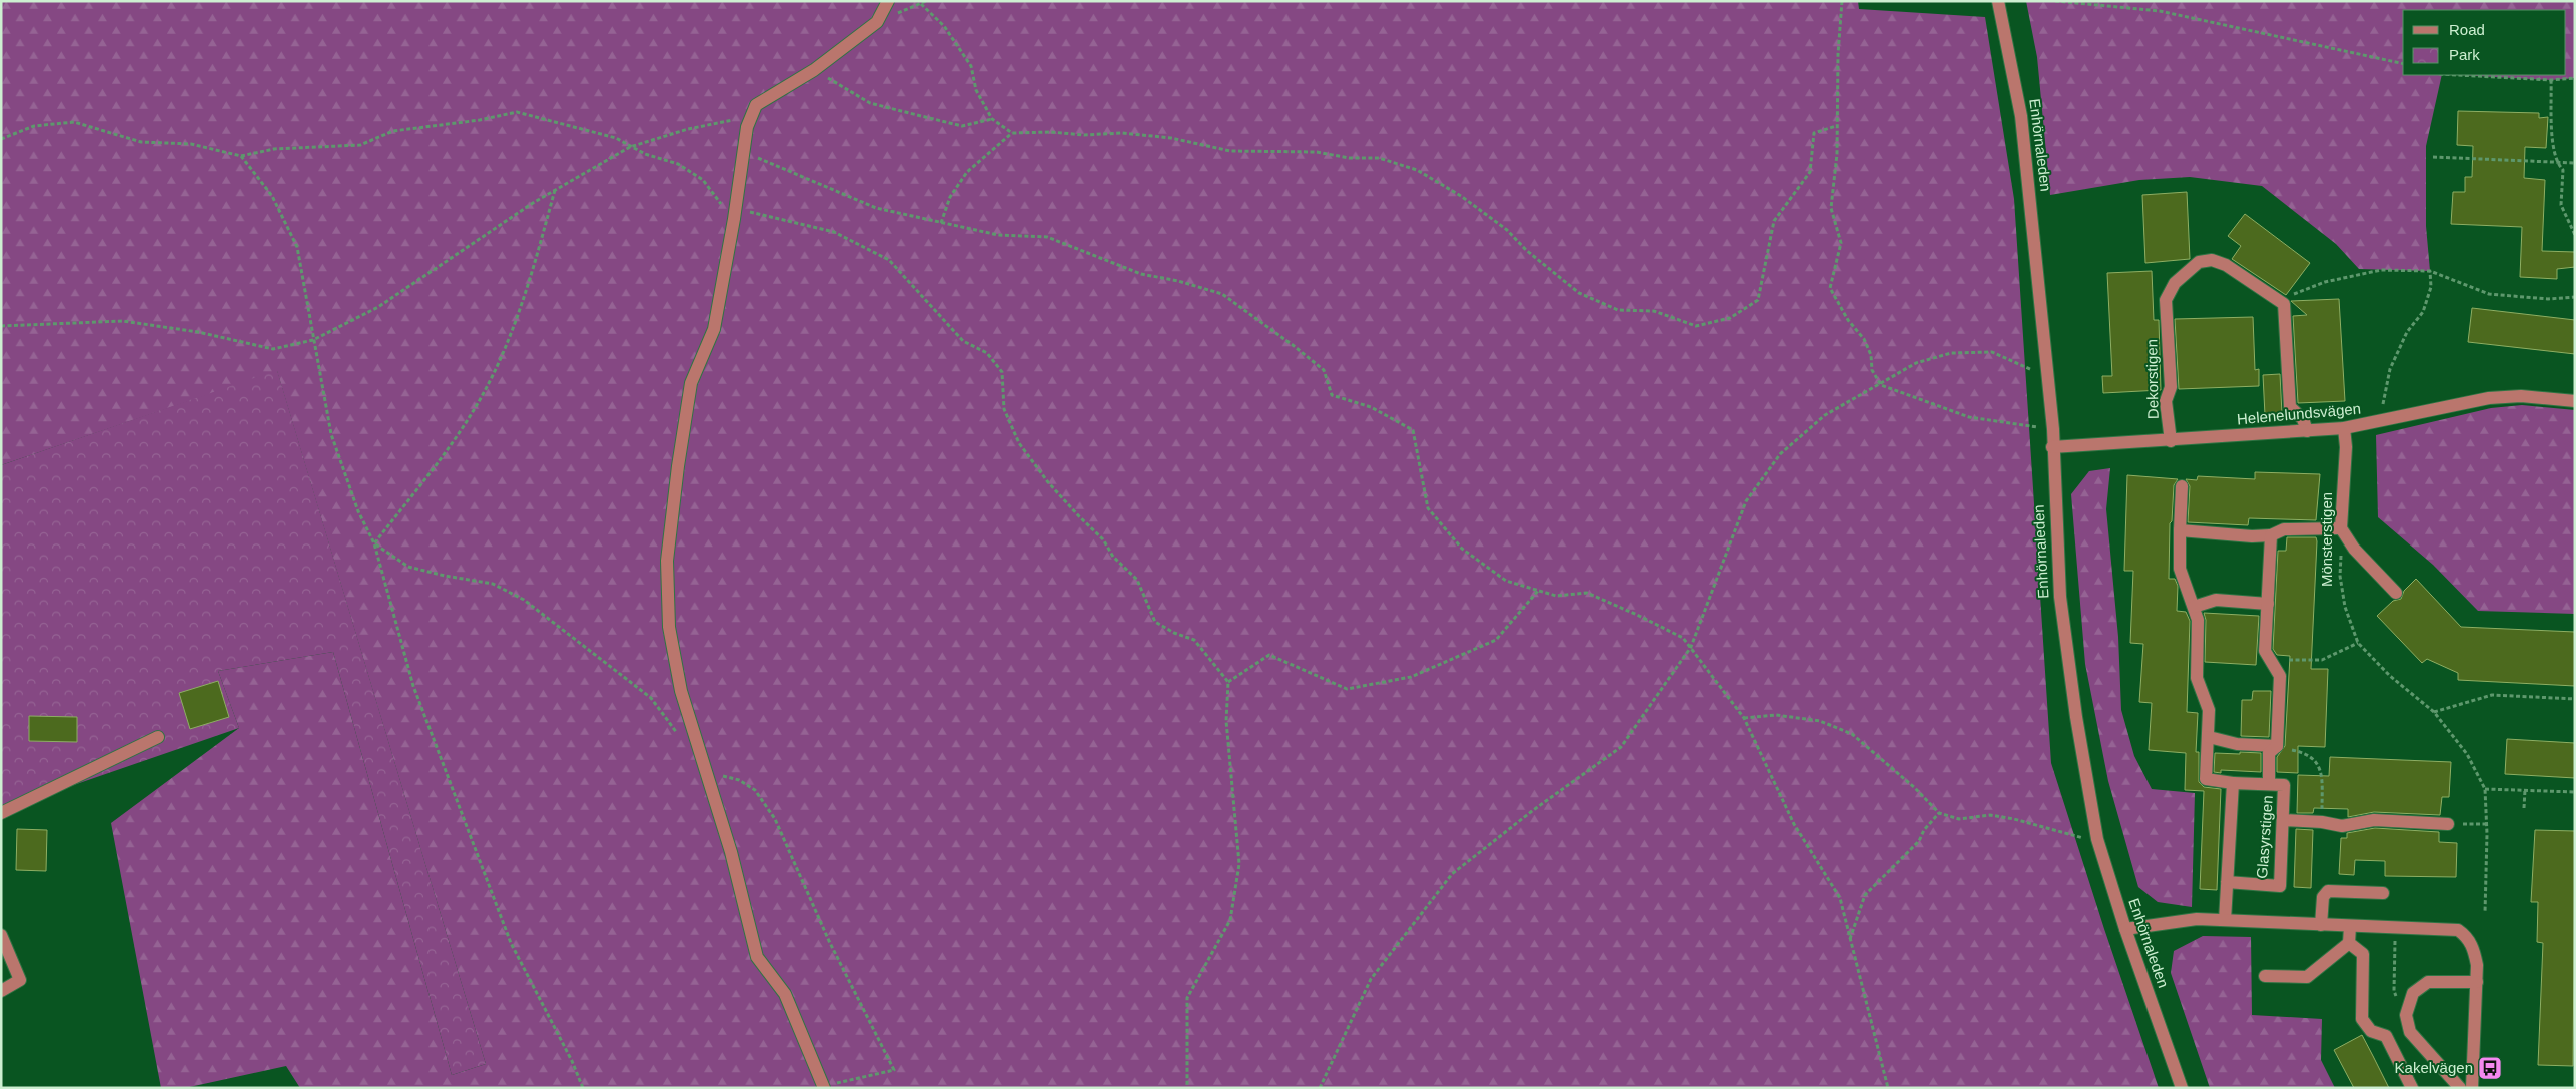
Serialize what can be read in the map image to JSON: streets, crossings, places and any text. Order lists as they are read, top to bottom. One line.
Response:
{"streets":{"street":["Enhörnaleden","Dekorstigen","Helenelundsvägen","Mönsterstigen","Glasyrstigen"]},"crossings":[["Enhörnaleden","Helenelundsvägen"],["Dekorstigen","Helenelundsvägen"],["Helenelundsvägen","Mönsterstigen"]],"places":{"bus stop":["Kakelvägen"]},"legend":["Road","Park"]}
